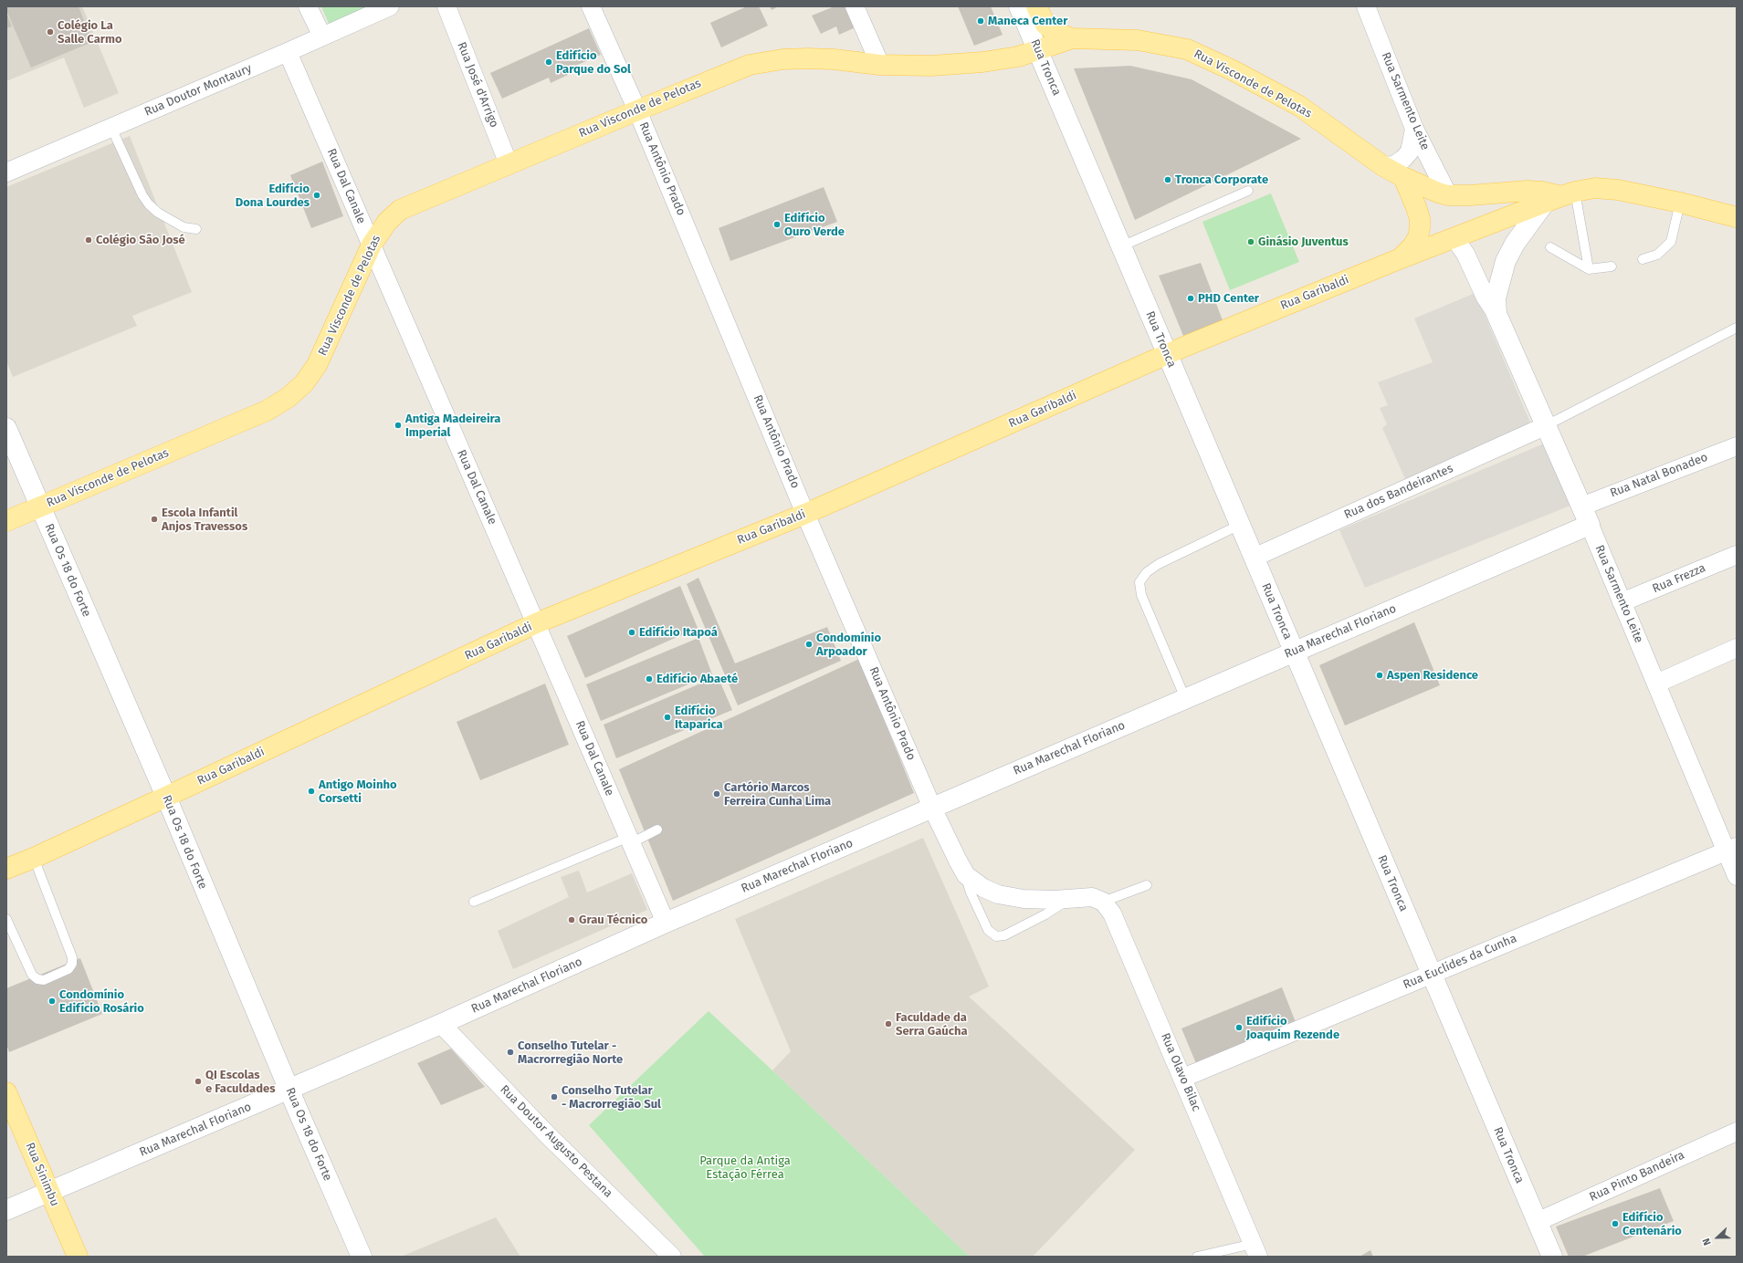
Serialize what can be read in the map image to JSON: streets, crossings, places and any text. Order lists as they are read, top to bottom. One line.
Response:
{"streets":{"main road":["Rua Visconde de Pelotas","Rua Garibaldi","Rua Sinimbu"],"street":["Rua Tronca","Rua José d'Arrigo","Rua Doutor Montaury","Rua Sarmento Leite","Rua Antônio Prado","Rua Dal Canale","Rua Natal Bonadeo","Rua dos Bandeirantes","Rua Os 18 do Forte","Rua Frezza","Rua Marechal Floriano","Rua Euclides da Cunha","Rua Olavo Bilac","Rua Doutor Augusto Pestana","Rua Pinto Bandeira"]},"crossings":[["Rua Tronca","Rua Visconde de Pelotas"],["Rua Tronca","Rua Garibaldi"],["Rua Tronca","Rua dos Bandeirantes"],["Rua Tronca","Rua Marechal Floriano"],["Rua Tronca","Rua Euclides da Cunha"],["Rua Tronca","Rua Pinto Bandeira"],["Rua Visconde de Pelotas","Rua José d'Arrigo"],["Rua Visconde de Pelotas","Rua Sarmento Leite"],["Rua Visconde de Pelotas","Rua Antônio Prado"],["Rua Visconde de Pelotas","Rua Dal Canale"],["Rua Visconde de Pelotas","Rua Garibaldi"],["Rua Visconde de Pelotas","Rua Os 18 do Forte"],["Rua Doutor Montaury","Rua Dal Canale"],["Rua Sarmento Leite","Rua Garibaldi"],["Rua Sarmento Leite","Rua Natal Bonadeo"],["Rua Sarmento Leite","Rua dos Bandeirantes"],["Rua Sarmento Leite","Rua Frezza"],["Rua Sarmento Leite","Rua Marechal Floriano"],["Rua Sarmento Leite","Rua Euclides da Cunha"],["Rua Antônio Prado","Rua Garibaldi"],["Rua Antônio Prado","Rua Marechal Floriano"],["Rua Antônio Prado","Rua Olavo Bilac"],["Rua Dal Canale","Rua Garibaldi"],["Rua Dal Canale","Rua Marechal Floriano"],["Rua Garibaldi","Rua Os 18 do Forte"],["Rua Os 18 do Forte","Rua Marechal Floriano"],["Rua Marechal Floriano","Rua Doutor Augusto Pestana"],["Rua Marechal Floriano","Rua Sinimbu"],["Rua Euclides da Cunha","Rua Olavo Bilac"]],"parks":["Parque da Antiga Estação Férrea"],"places":["Maneca Center","Colégio La Salle Carmo","Edifício Parque do Sol","Tronca Corporate","Edifício Dona Lourdes","Edifício Ouro Verde","Colégio São José","Ginásio Juventus","PHD Center","Antiga Madeireira Imperial","Escola Infantil Anjos Travessos","Edifício Itapoá","Condomínio Arpoador","Aspen Residence","Edifício Abaeté","Edifício Itaparica","Antigo Moinho Corsetti","Cartório Marcos Ferreira Cunha Lima","Grau Técnico","Condomínio Edifício Rosário","Faculdade da Serra Gaúcha","Edifício Joaquim Rezende","Conselho Tutelar - Macrorregião Norte","QI Escolas e Faculdades","Conselho Tutelar - Macrorregião Sul","Edifício Centenário"],"north":"left"}
